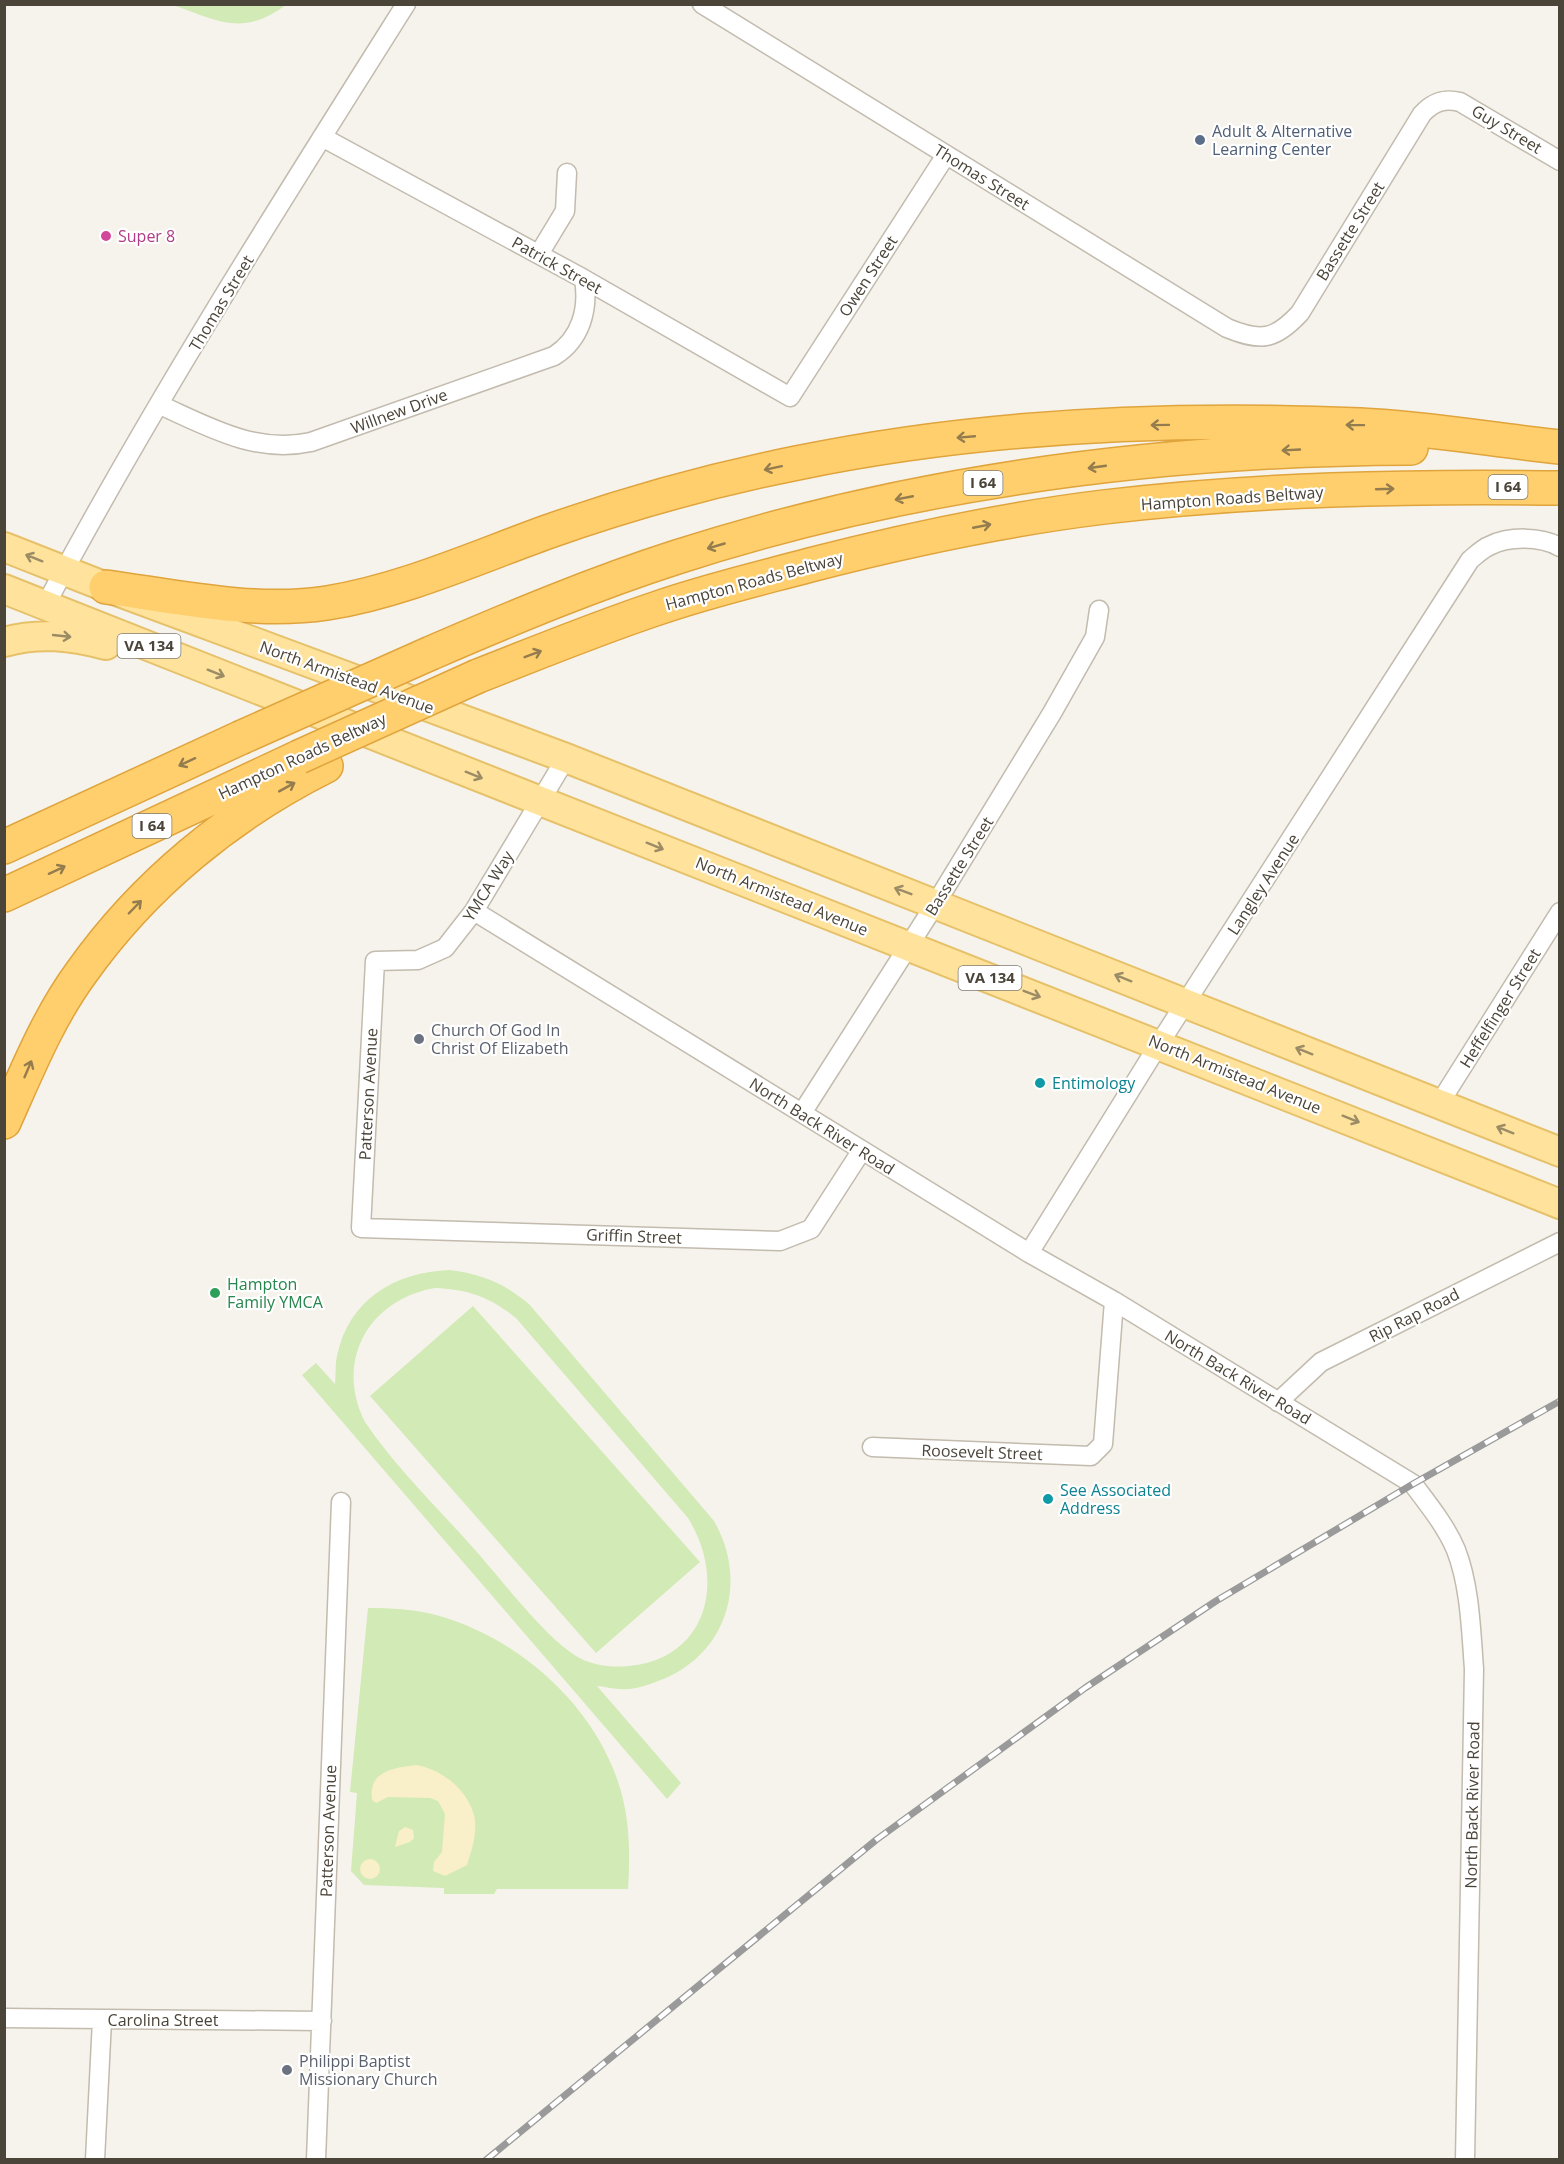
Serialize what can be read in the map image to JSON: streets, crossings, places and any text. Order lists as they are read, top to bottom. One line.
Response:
{"streets":{"highway":["I 64","Hampton Roads Beltway"],"main road":["VA 134","North Armistead Avenue"],"street":["Guy Street","Thomas Street","Bassette Street","Patrick Street","Owen Street","Willnew Drive","Langley Avenue","YMCA Way","Heffelfinger Street","Patterson Avenue","North Back River Road","Griffin Street","Rip Rap Road","Roosevelt Street","Carolina Street"]},"crossings":[["Guy Street","Bassette Street"],["Thomas Street","Bassette Street"],["Thomas Street","Patrick Street"],["Thomas Street","Owen Street"],["Thomas Street","Willnew Drive"],["Thomas Street","North Armistead Avenue"],["Bassette Street","North Armistead Avenue"],["Bassette Street","North Back River Road"],["Patrick Street","Owen Street"],["Patrick Street","Willnew Drive"],["North Armistead Avenue","Langley Avenue"],["North Armistead Avenue","YMCA Way"],["North Armistead Avenue","Heffelfinger Street"],["Langley Avenue","North Back River Road"],["YMCA Way","Patterson Avenue"],["YMCA Way","North Back River Road"],["Patterson Avenue","Griffin Street"],["Patterson Avenue","Carolina Street"],["North Back River Road","Griffin Street"],["North Back River Road","Rip Rap Road"],["North Back River Road","Roosevelt Street"]],"places":["Adult & Alternative Learning Center","Super 8","Church Of God In Christ Of Elizabeth","Entimology","Hampton Family YMCA","See Associated Address","Philippi Baptist Missionary Church"]}
